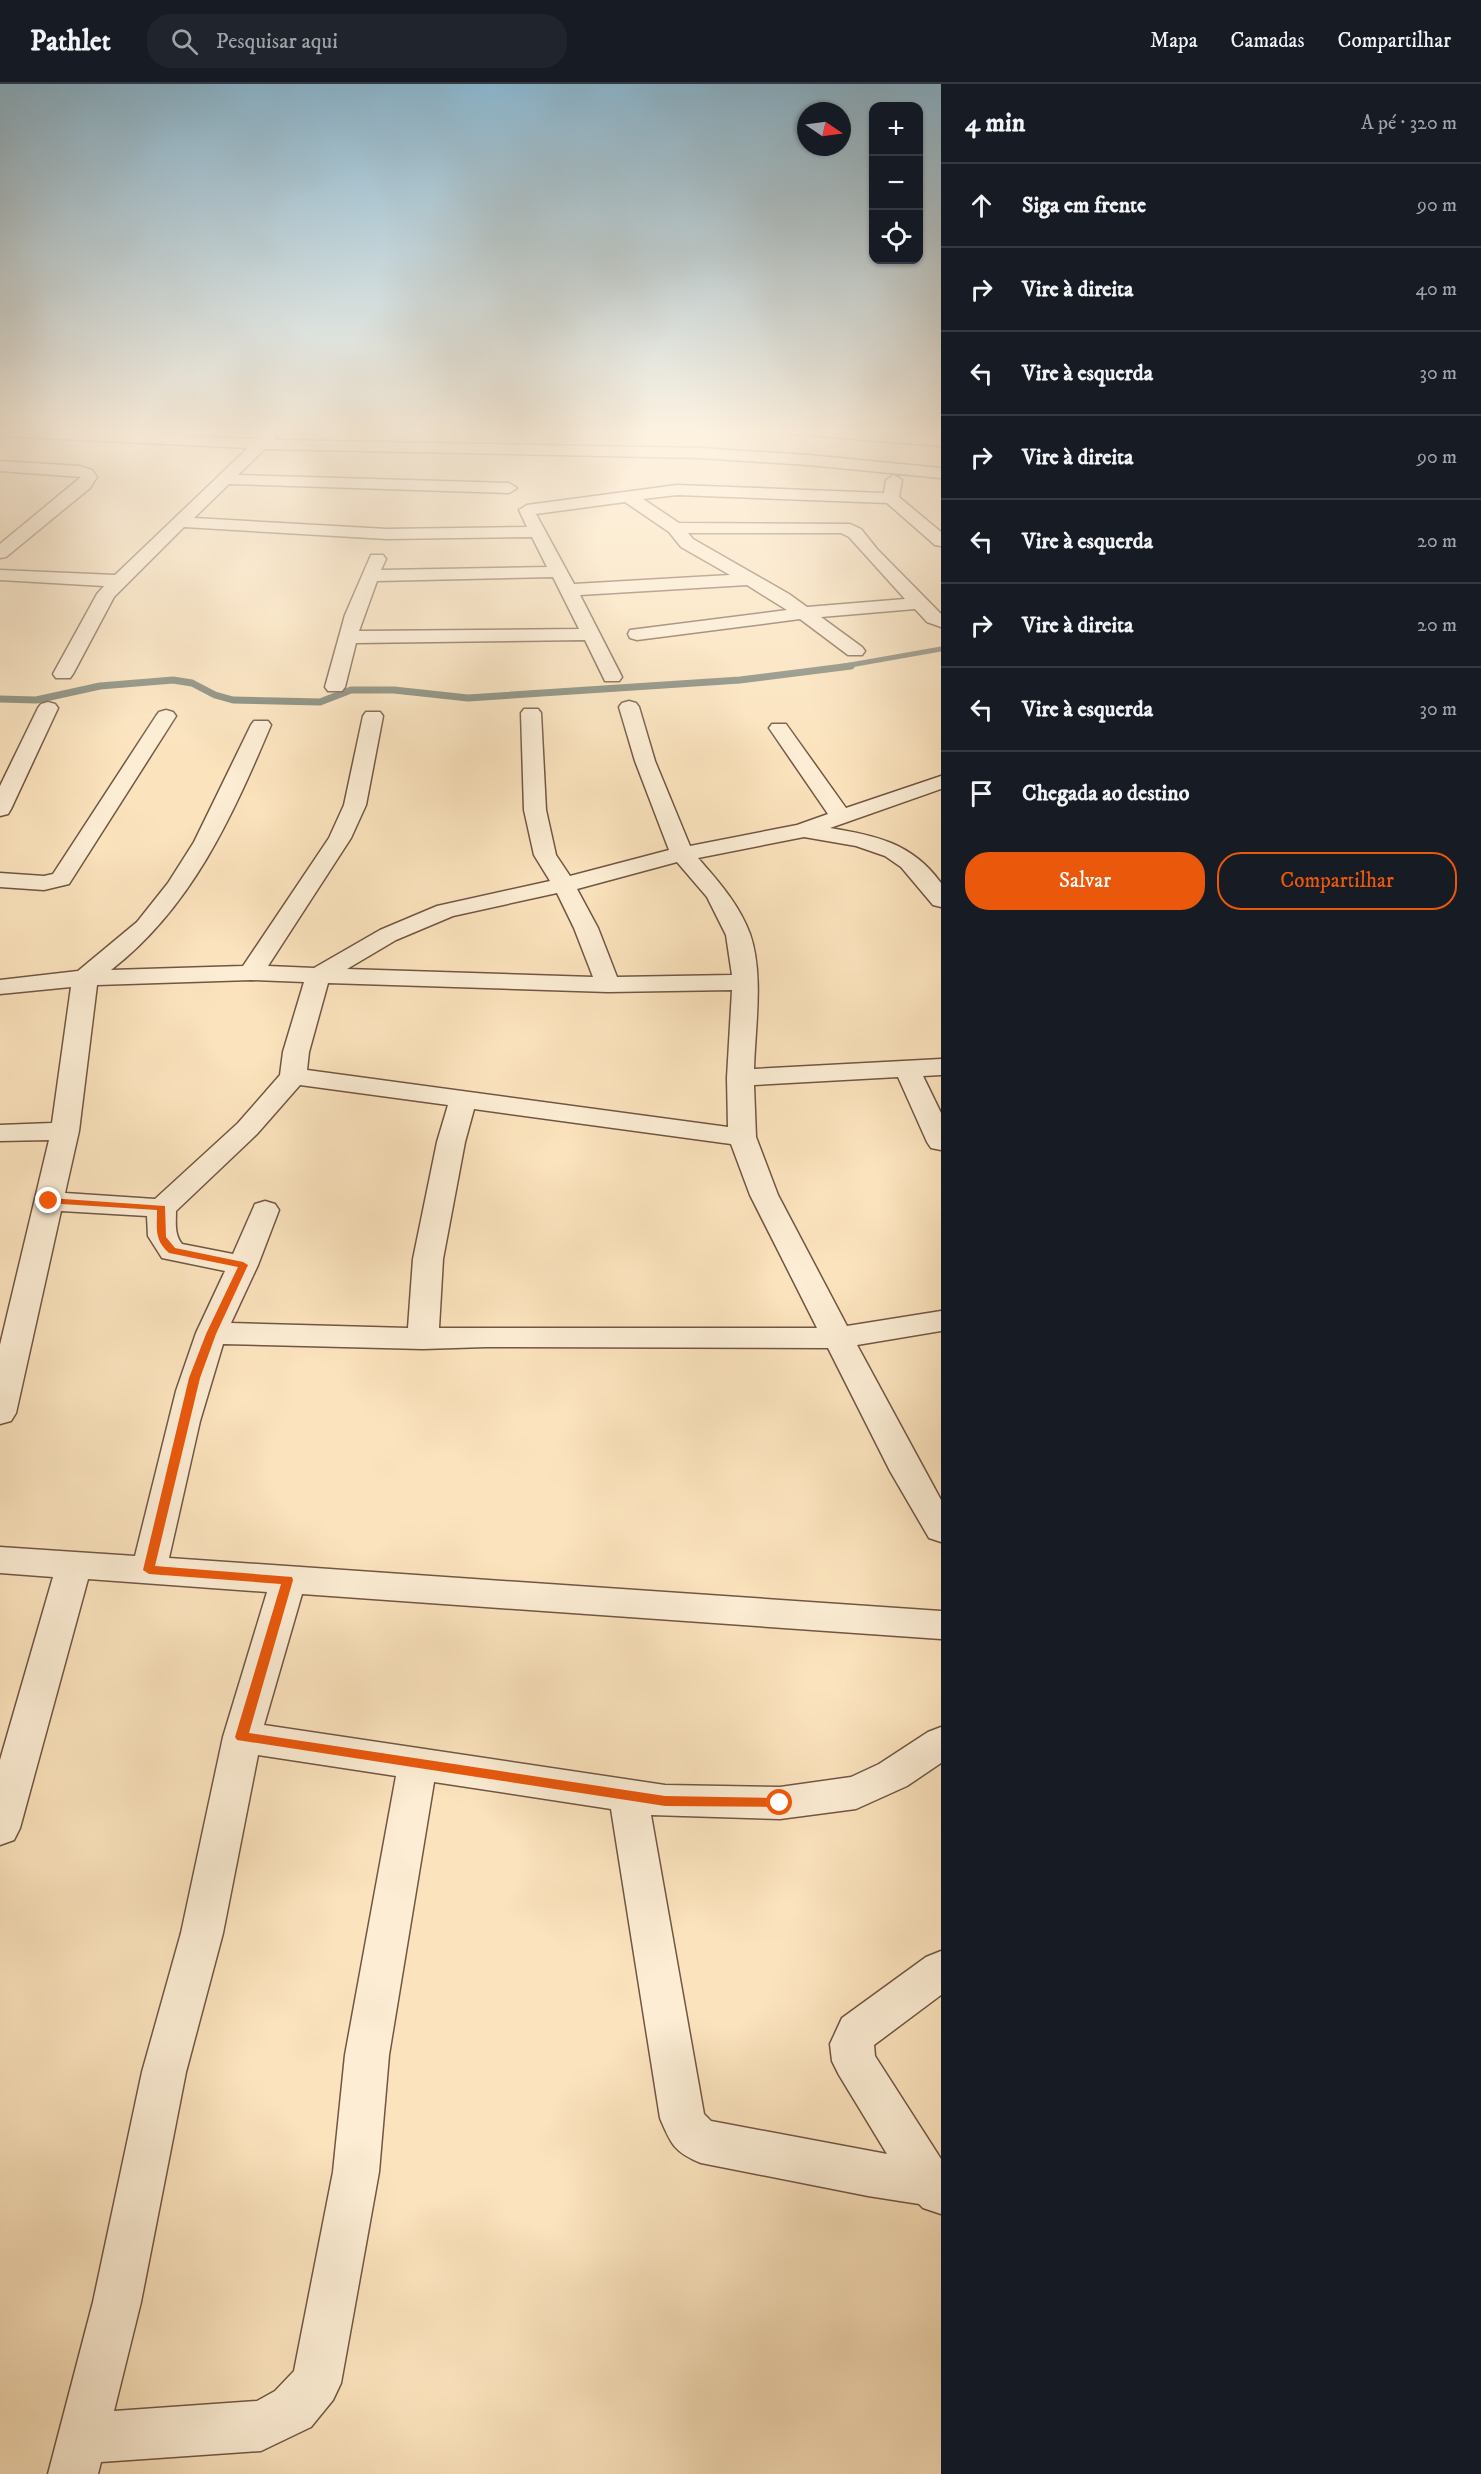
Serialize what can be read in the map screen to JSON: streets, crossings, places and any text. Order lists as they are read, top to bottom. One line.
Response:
{"north":"right","page":{"header":"Pathlet","search":"Pesquisar aqui","nav":["Mapa","Camadas","Compartilhar"],"heading":["4 min","A pé · 320 m"],"map_buttons":["+","−"],"list":[["Siga em frente","90 m"],["Vire à direita","40 m"],["Vire à esquerda","30 m"],["Vire à direita","90 m"],["Vire à esquerda","20 m"],["Vire à direita","20 m"],["Vire à esquerda","30 m"],"Chegada ao destino"],"buttons":["Salvar","Compartilhar"]}}
